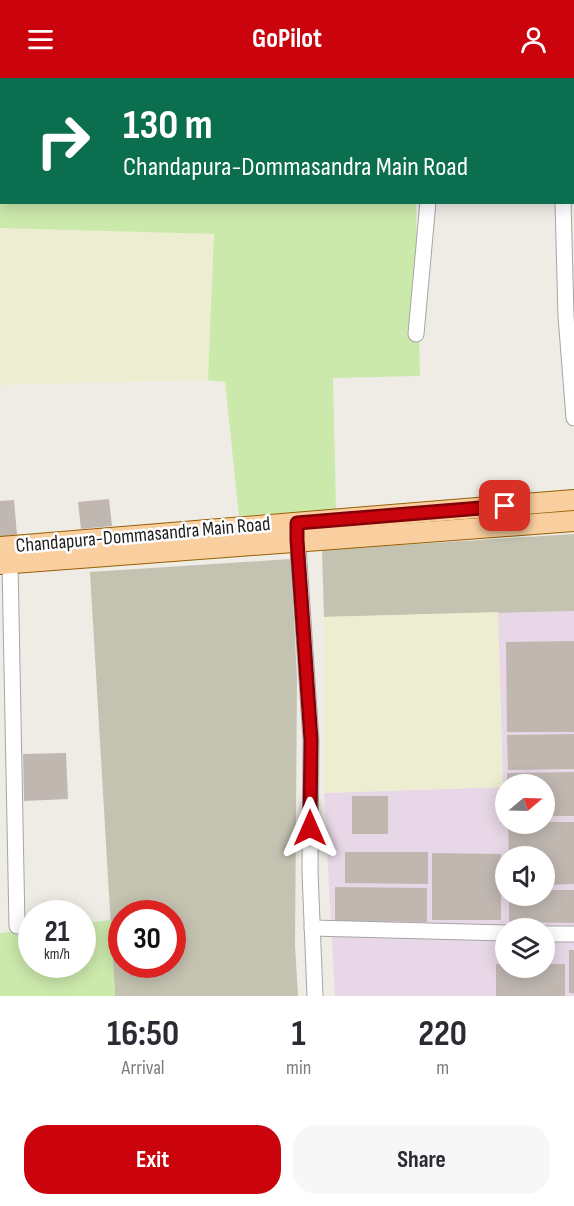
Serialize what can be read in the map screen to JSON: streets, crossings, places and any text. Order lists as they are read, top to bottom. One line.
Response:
{"streets":{"main road":["Chandapura-Dommasandra Main Road"]},"north":"right","page":{"header":"GoPilot","turn":["130 m","Chandapura-Dommasandra Main Road"],"speed":"21 km/h","limit":"30","eta":["16:50","Arrival","1","min","220","m"],"buttons":["Exit","Share"]}}
